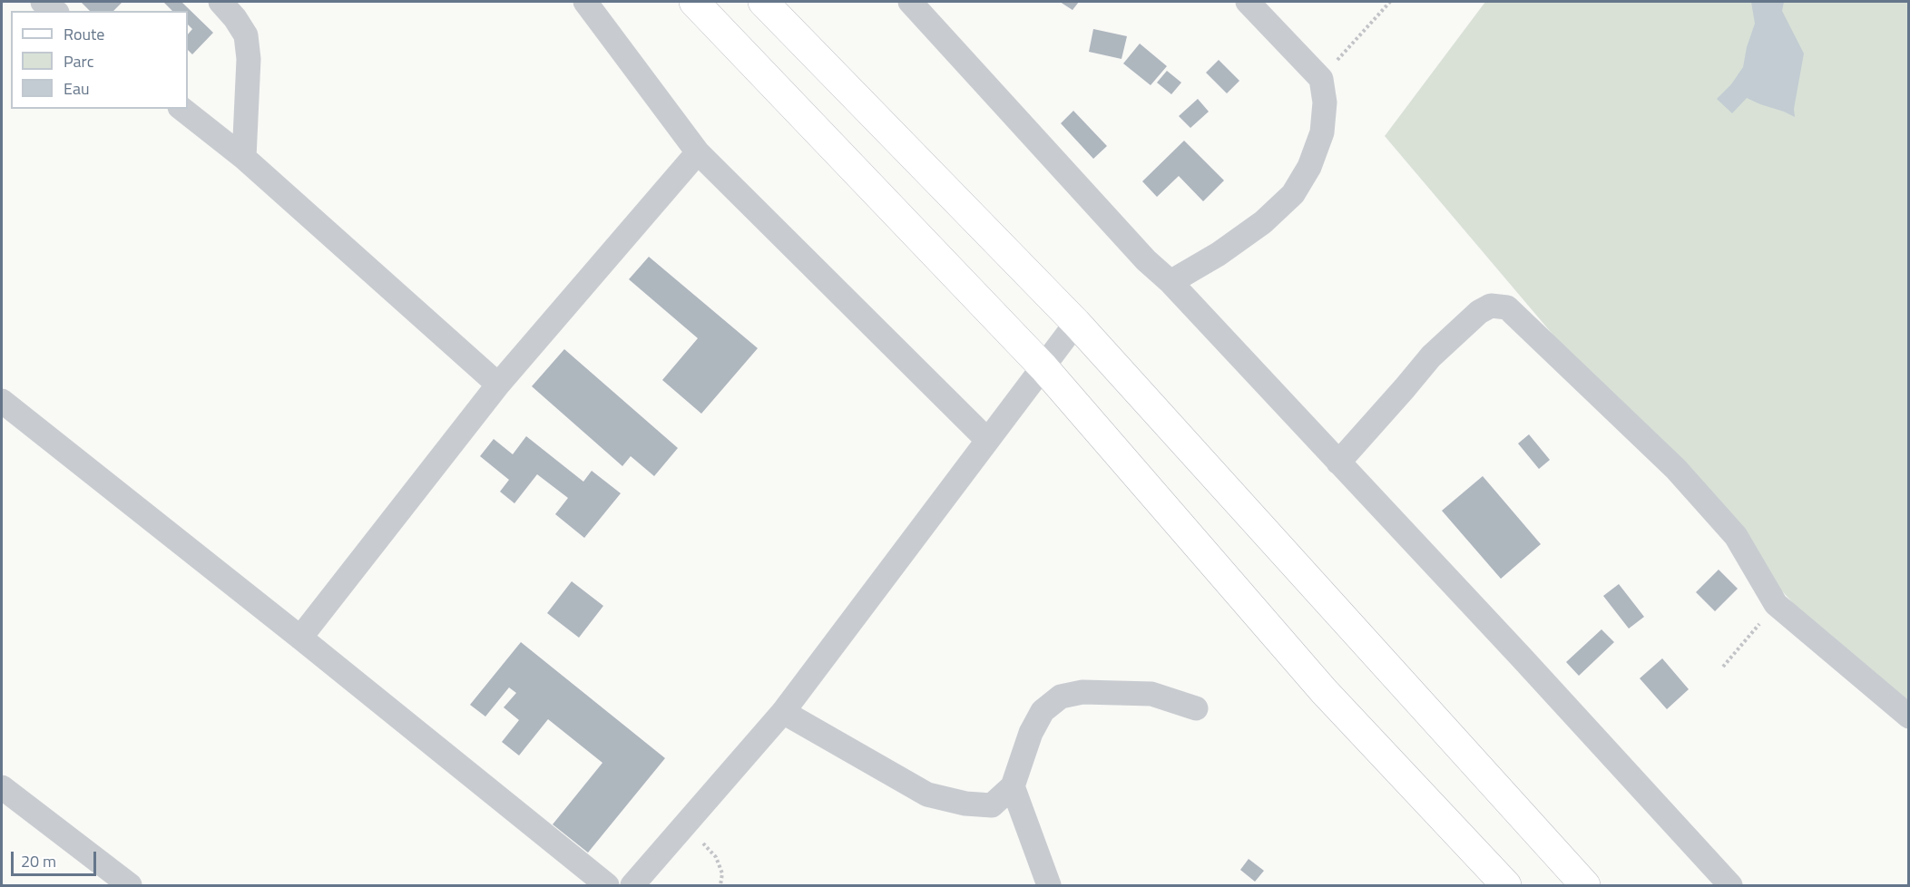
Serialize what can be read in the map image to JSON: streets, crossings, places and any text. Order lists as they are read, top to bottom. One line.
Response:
{"legend":["Route","Parc","Eau"],"scale_bar":"20 m"}
